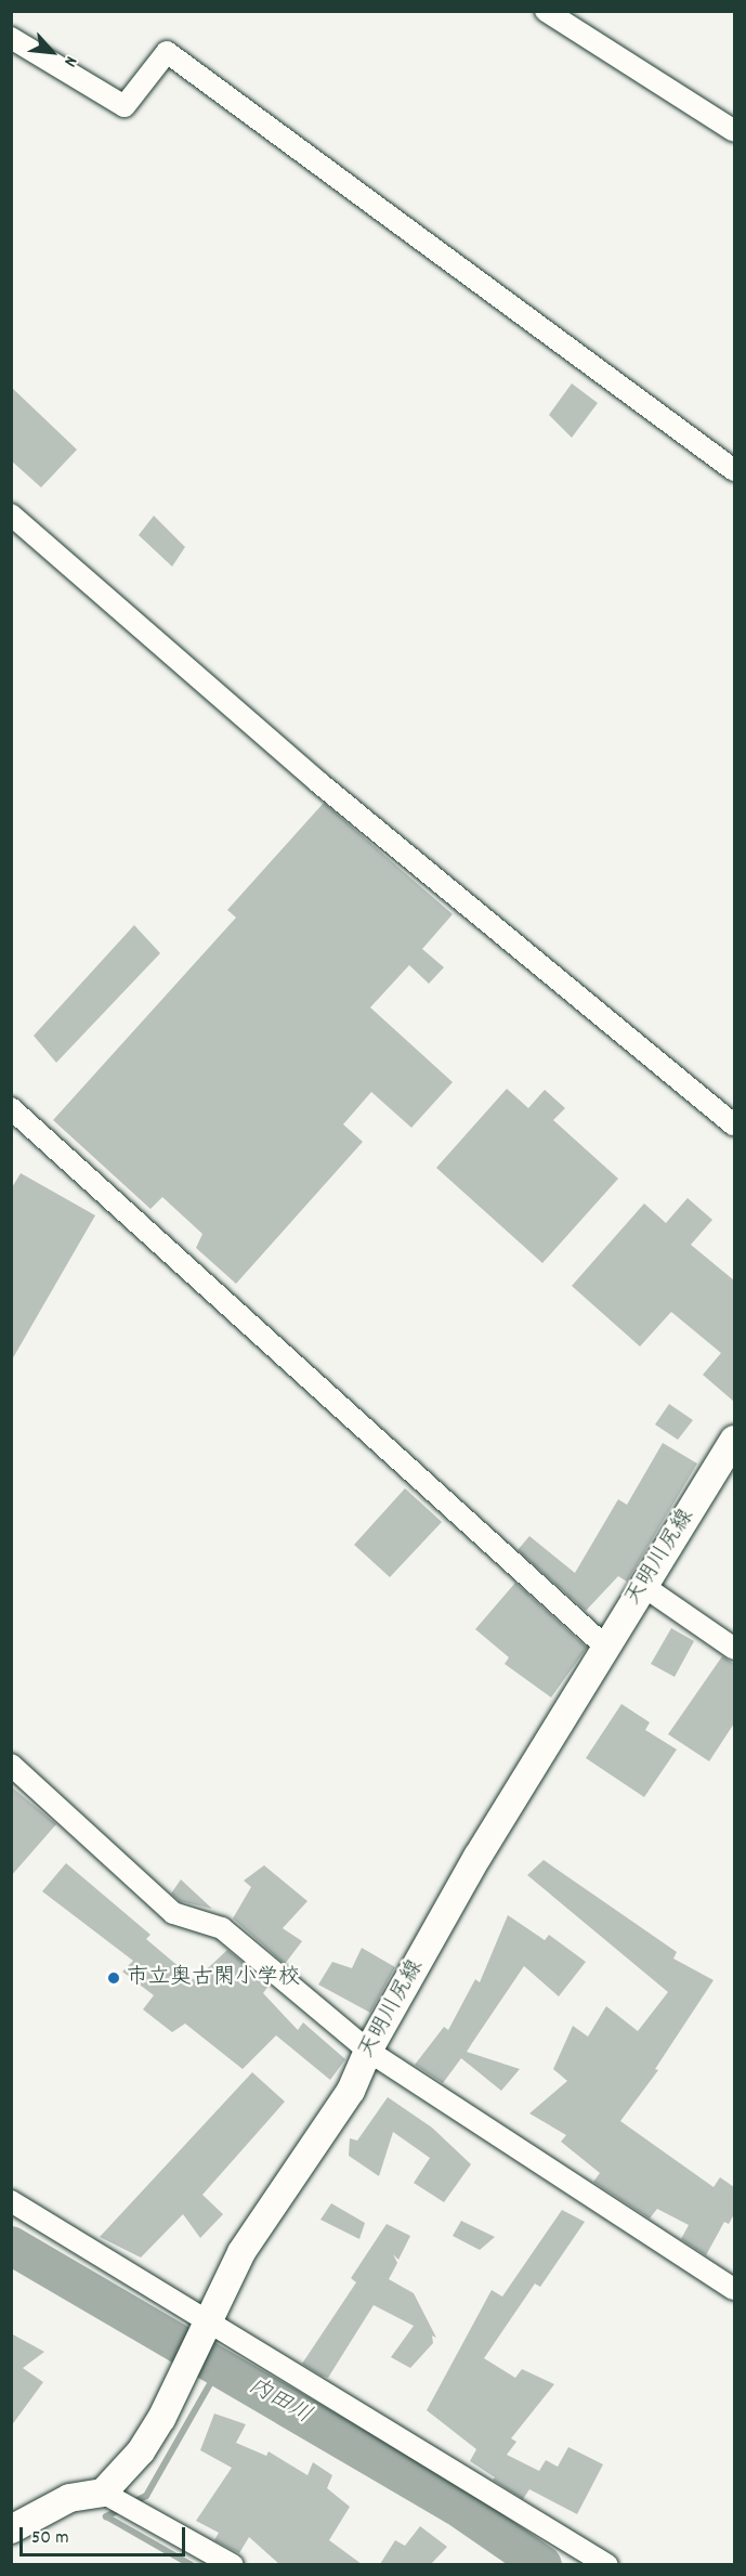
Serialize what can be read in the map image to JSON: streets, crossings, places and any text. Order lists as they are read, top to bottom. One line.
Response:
{"streets":{"main road":["天明川尻線"]},"water":["内田川"],"places":["市立奥古閑小学校"],"scale_bar":"50 m","north":"bottom right"}
